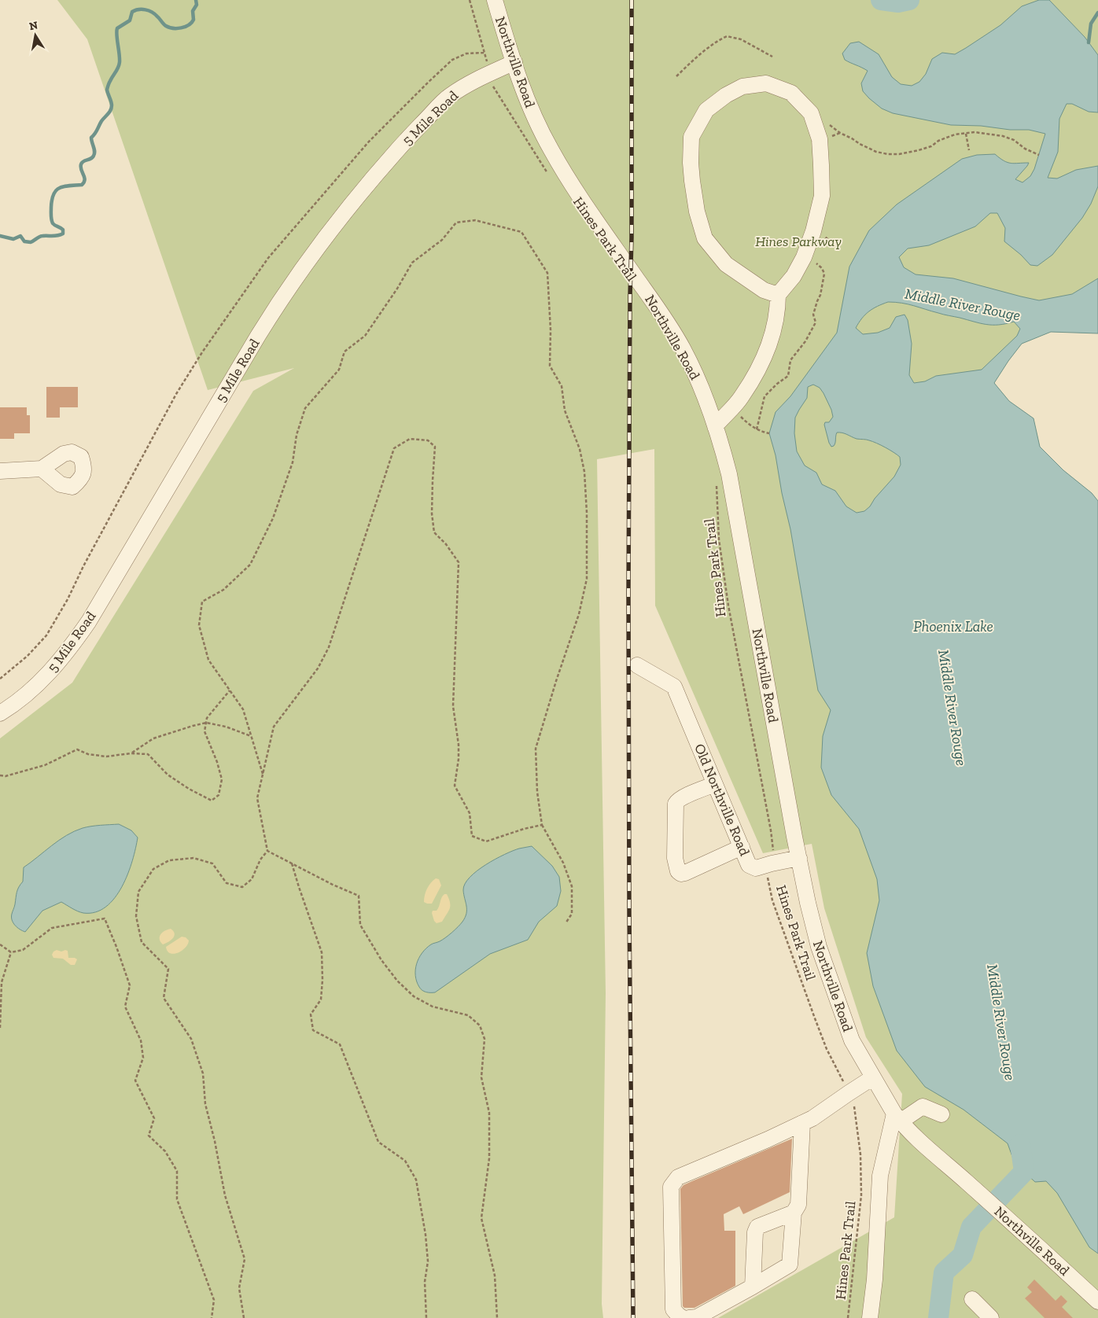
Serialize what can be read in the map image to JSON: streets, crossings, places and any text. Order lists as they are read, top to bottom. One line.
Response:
{"streets":{"street":["Northville Road","5 Mile Road","Old Northville Road"],"path":["Hines Park Trail"]},"crossings":[["Northville Road","5 Mile Road"],["Northville Road","Old Northville Road"],["Hines Park Trail","Old Northville Road"]],"water":["Middle River Rouge","Phoenix Lake"],"parks":["Hines Parkway"],"north":"top"}
